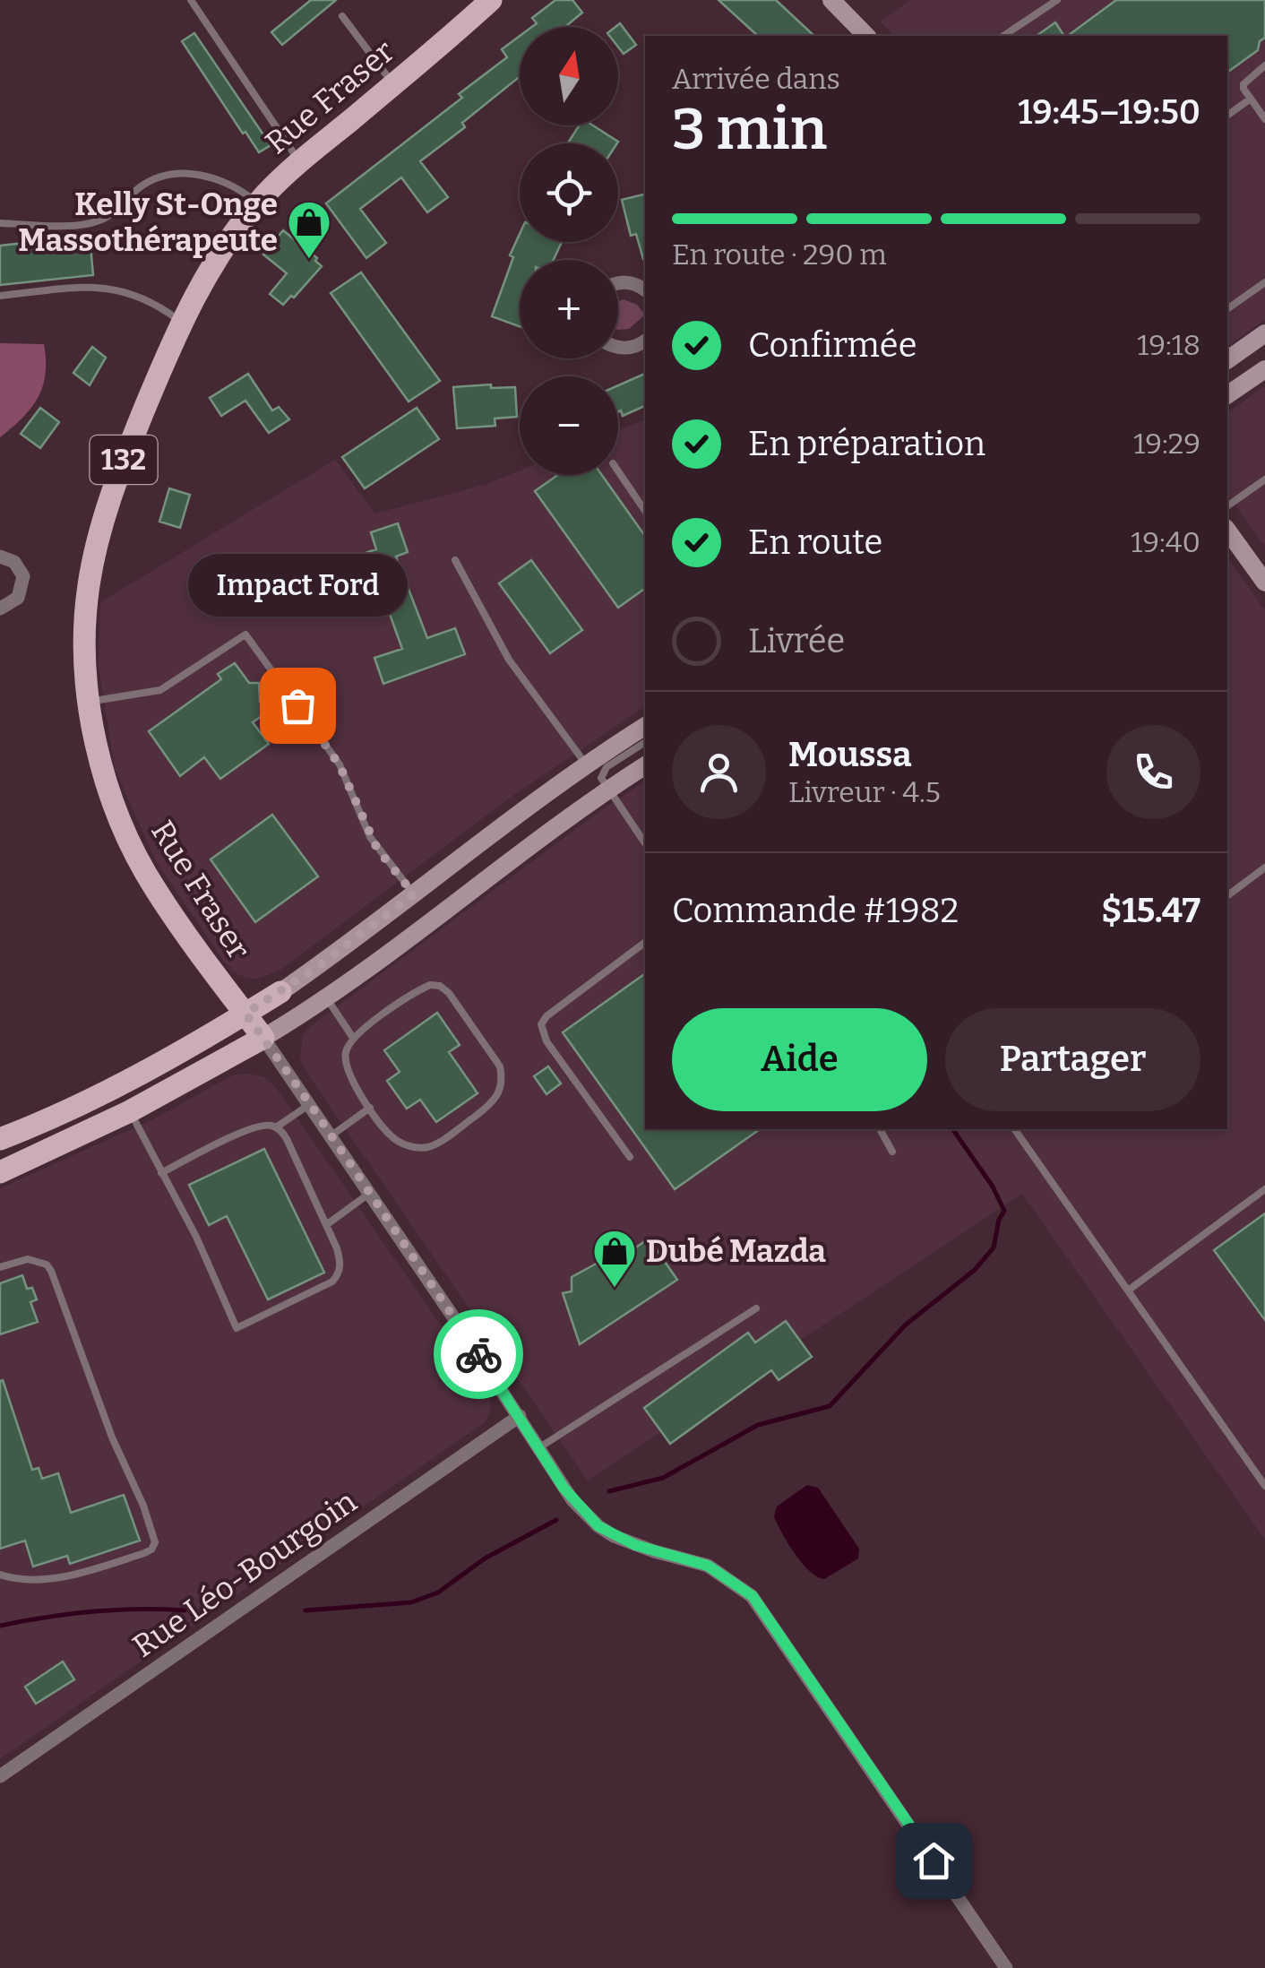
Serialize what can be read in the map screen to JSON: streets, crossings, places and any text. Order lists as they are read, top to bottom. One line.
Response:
{"streets":{"main road":["Rue Fraser","132"],"street":["Rue Léo-Bourgoin"]},"places":{"shop":["Kelly St-Onge Massothérapeute","Dubé Mazda"],"other":["Impact Ford"]},"north":"top","page":{"map_buttons":["+","−"],"heading":["3 min","Arrivée dans","19:45–19:50"],"panel":["Moussa","Livreur · 4.5","Commande #1982","$15.47"],"bar":"En route · 290 m","list":[["Confirmée","19:18"],["En préparation","19:29"],["En route","19:40"],"Livrée"],"bubble":"Impact Ford","buttons":["Aide","Partager"]}}
